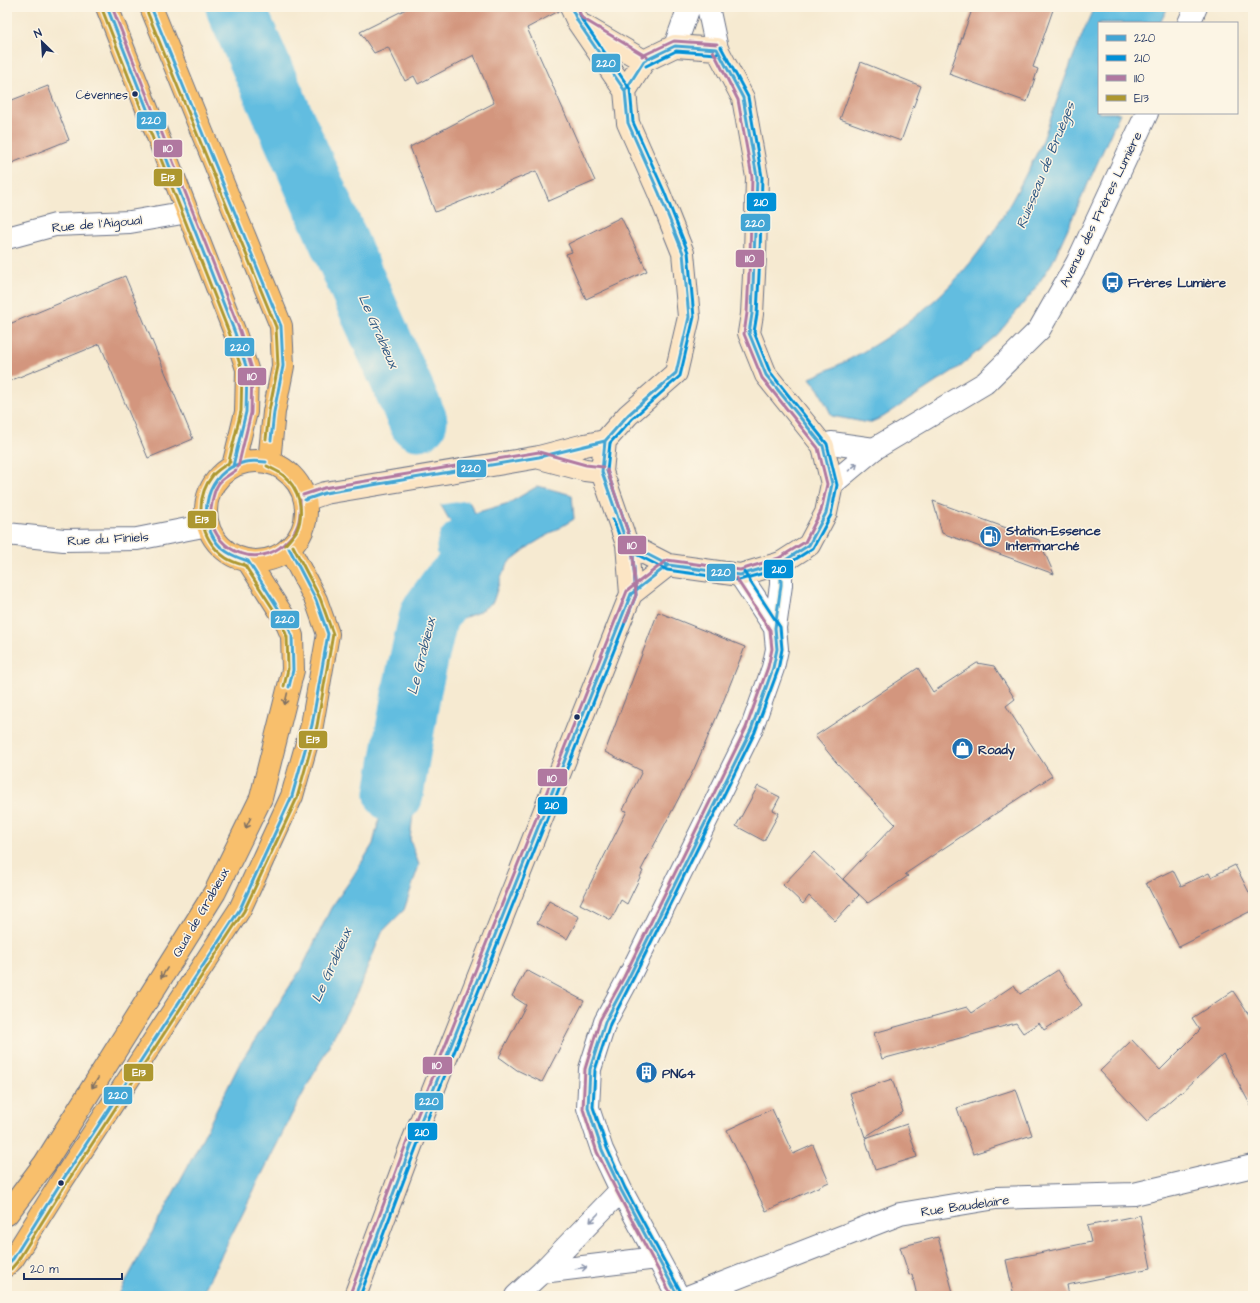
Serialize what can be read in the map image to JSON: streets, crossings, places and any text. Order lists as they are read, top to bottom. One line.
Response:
{"streets":{"main road":["Quai de Grabieux"],"street":["Avenue des Frères Lumière","Rue de l'Aigoual","Rue du Finiels","Rue Baudelaire"]},"crossings":[["Rue du Finiels","Quai de Grabieux"]],"water":["Ruisseau de Bruèges","Le Grabieux"],"places":{"other":["Cévennes"],"bus stop":["Frères Lumière"],"fuel station":["Station-Essence Intermarché"],"shop":["Roady"],"building":["PN64"]},"lines":["transit line 220","transit line 210","transit line 110","transit line E13"],"legend":["220","210","110","E13"],"scale_bar":"20 m","north":"top left"}
